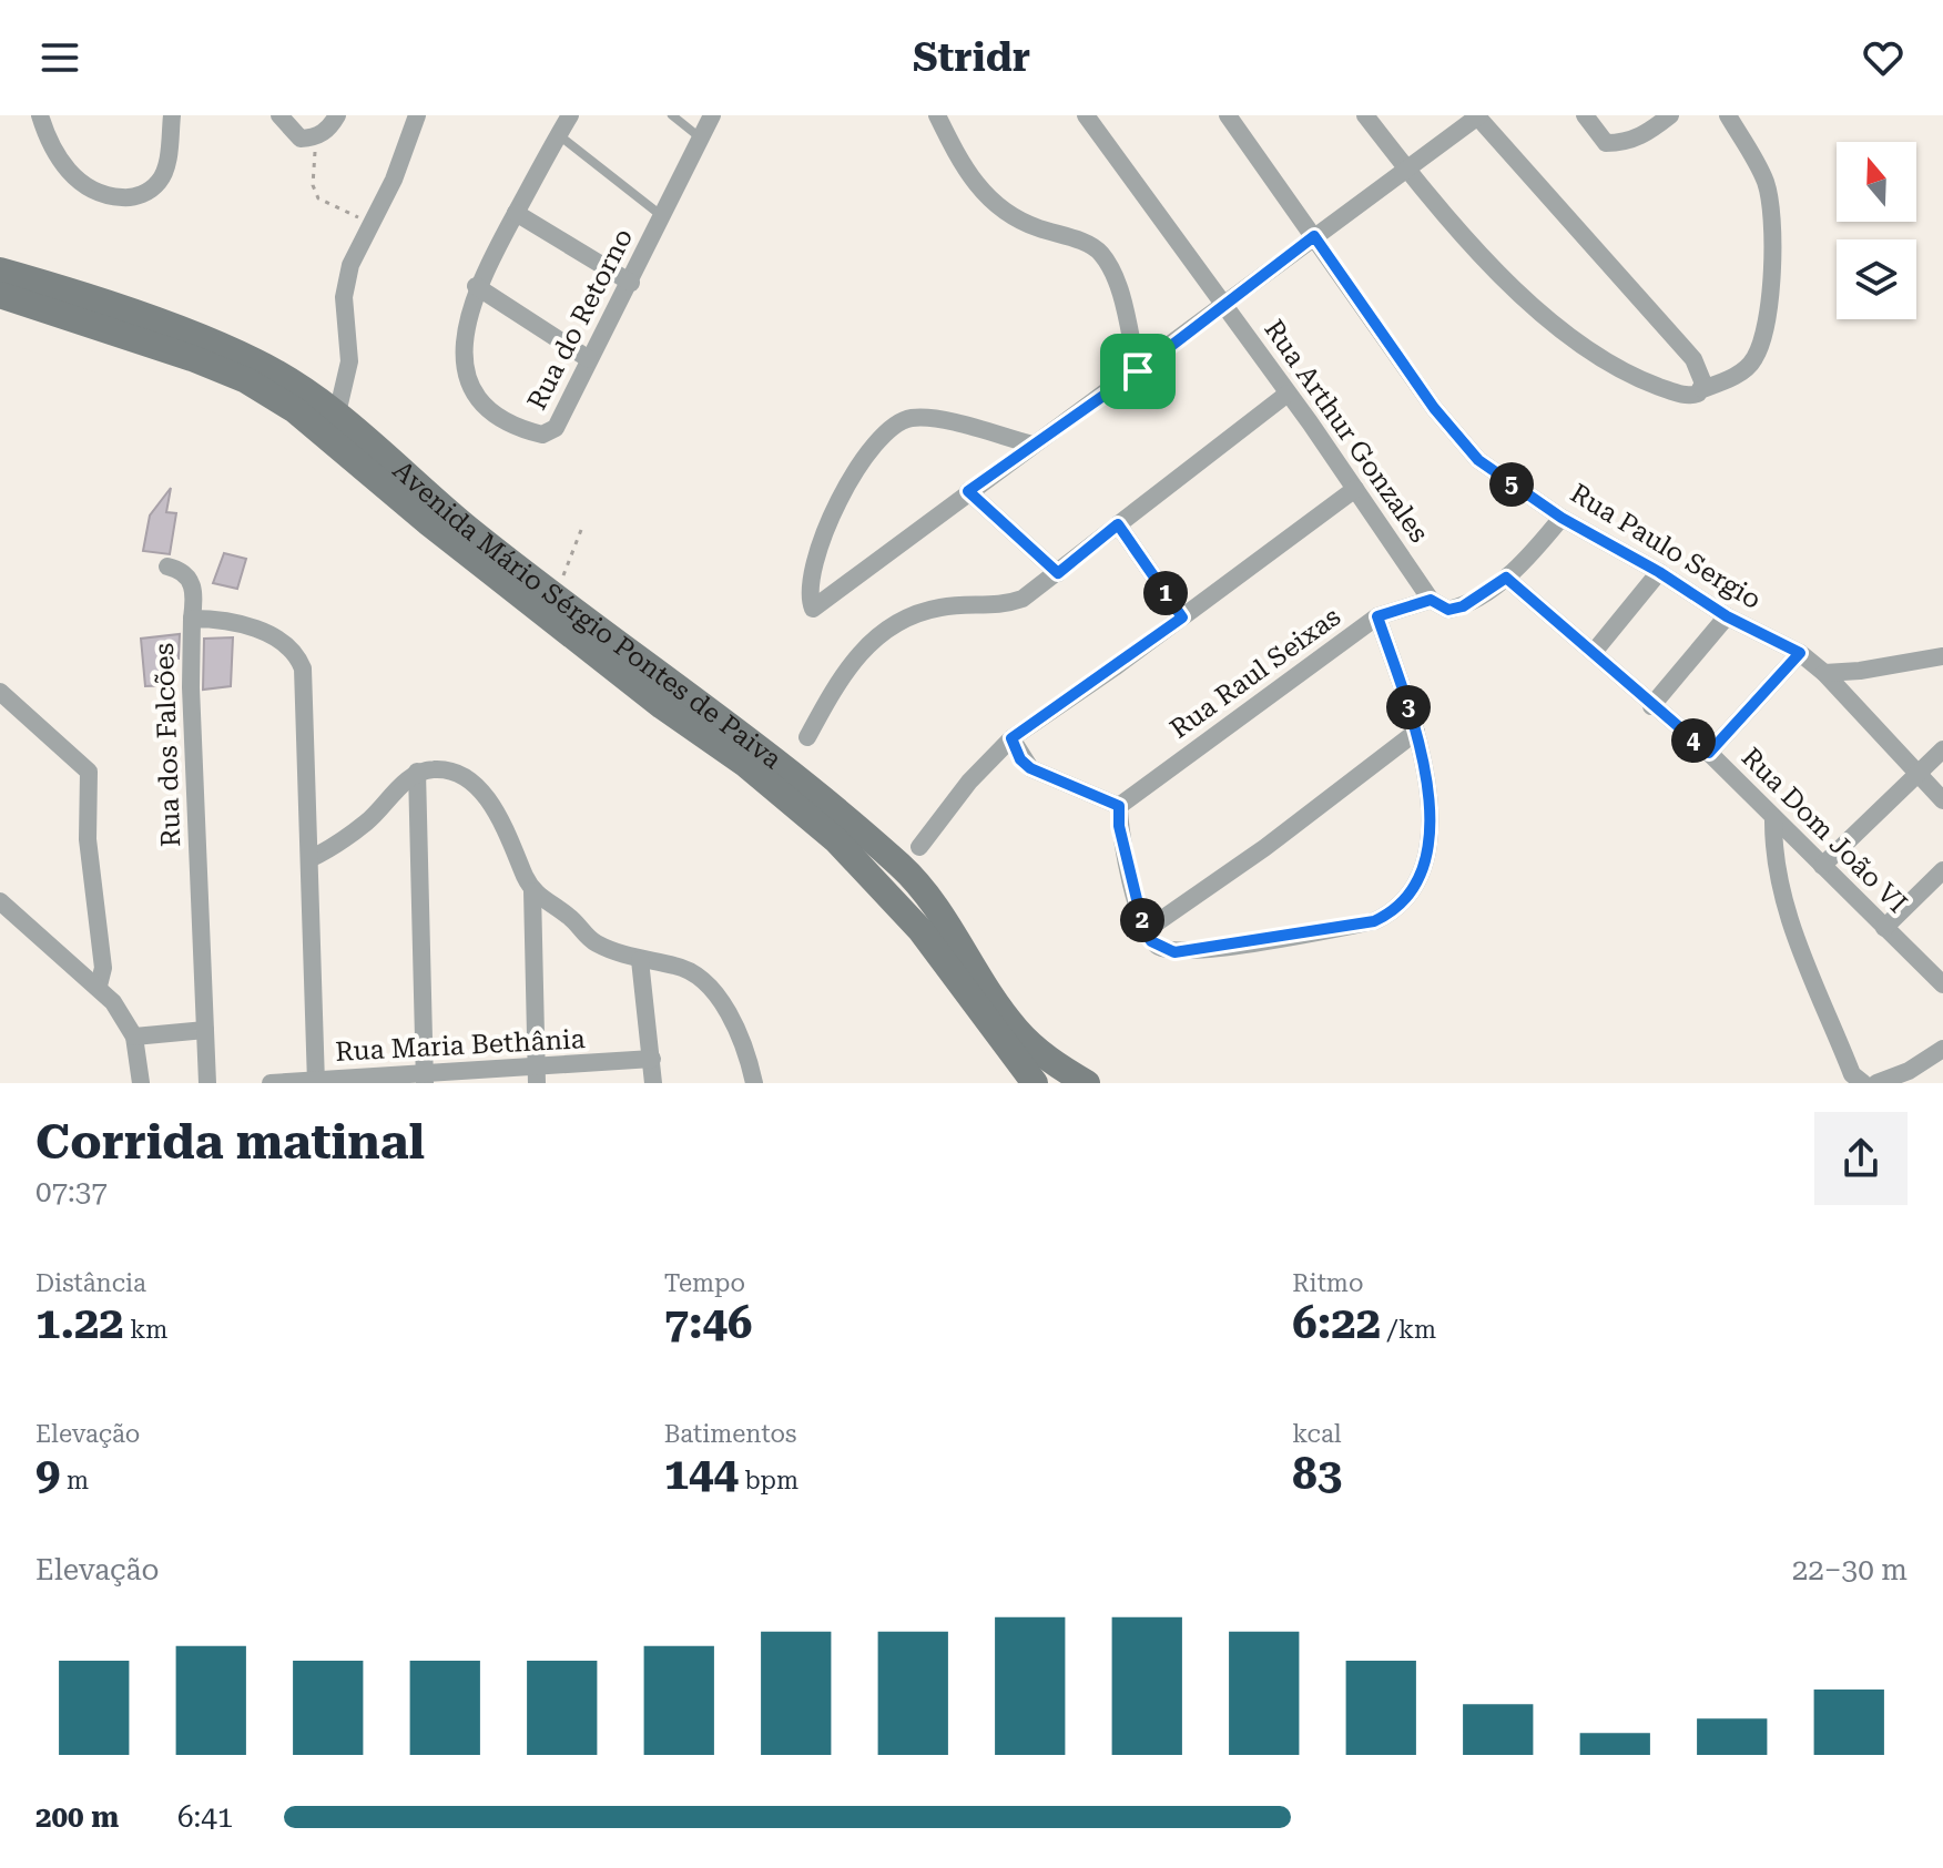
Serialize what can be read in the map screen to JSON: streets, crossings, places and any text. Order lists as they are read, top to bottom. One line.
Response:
{"streets":{"main road":["Avenida Mário Sérgio Pontes de Paiva"],"street":["Rua do Retorno","Rua Arthur Gonzales","Rua Paulo Sergio","Rua Raul Seixas","Rua dos Falcões","Rua Dom João VI","Rua Maria Bethânia"]},"crossings":[["Rua Arthur Gonzales","Rua Raul Seixas"]],"north":"top","page":{"header":"Stridr","pins":["5","1","3","4","2"],"heading":["Corrida matinal","07:37"],"stats":[["Distância","1.22 km"],["Tempo","7:46"],["Ritmo","6:22 /km"],["Elevação","9 m"],["Batimentos","144 bpm"],["kcal","83"]],"chart":["Elevação","22–30 m"],"list":[{"name":"200 m","note":"6:41"}]}}
